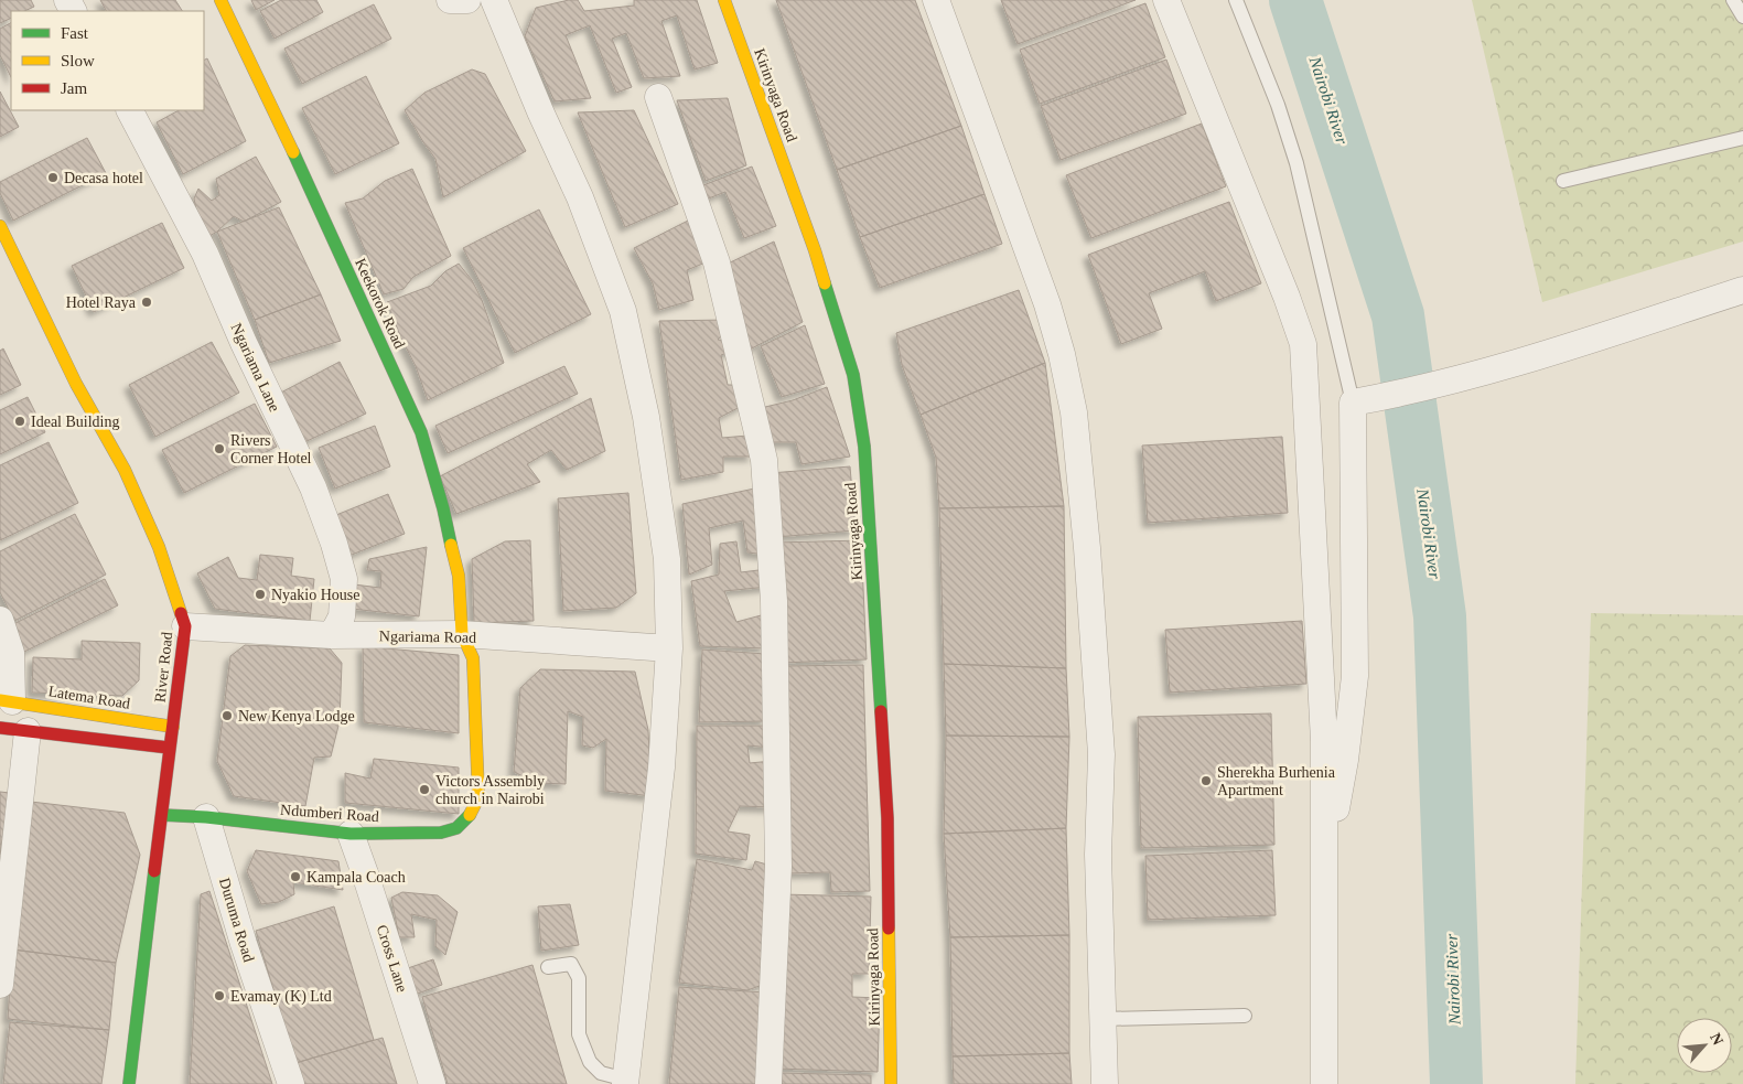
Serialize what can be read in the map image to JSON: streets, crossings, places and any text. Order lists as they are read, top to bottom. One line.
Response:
{"streets":{"street":["Kirinyaga Road","Keekorok Road","Ngariama Lane","Ngariama Road","River Road","Latema Road","Ndumberi Road","Duruma Road","Cross Lane"]},"crossings":[["Keekorok Road","Ngariama Road"],["Keekorok Road","Ndumberi Road"],["Ngariama Lane","Ngariama Road"],["Ngariama Road","River Road"],["Ngariama Road","Ndumberi Road"],["River Road","Latema Road"],["River Road","Ndumberi Road"],["Ndumberi Road","Duruma Road"],["Ndumberi Road","Cross Lane"]],"water":["Nairobi River"],"places":["Decasa hotel","Hotel Raya","Ideal Building","Rivers Corner Hotel","Nyakio House","New Kenya Lodge","Sherekha Burhenia Apartment","Victors Assembly church in Nairobi","Kampala Coach","Evamay (K) Ltd"],"legend":["Fast","Slow","Jam"],"north":"top right"}
